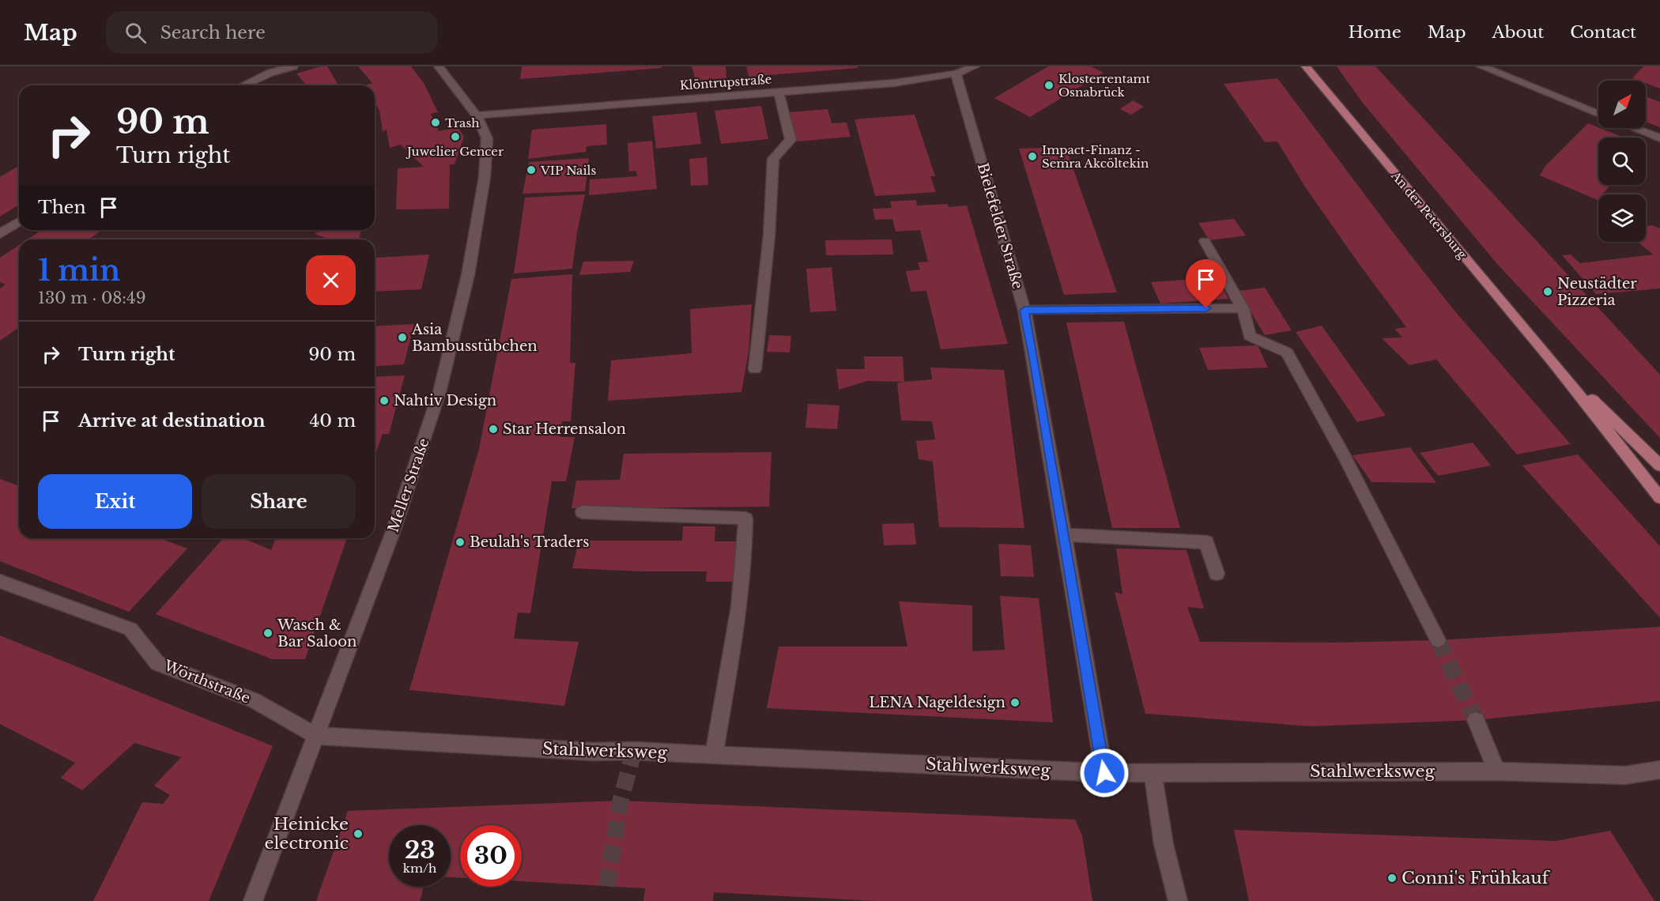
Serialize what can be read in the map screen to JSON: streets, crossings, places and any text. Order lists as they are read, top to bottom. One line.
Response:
{"streets":{"main road":["An der Petersburg"],"street":["Klöntrupstraße","Bielefelder Straße","Meller Straße","Wörthstraße","Stahlwerksweg"]},"crossings":[["Klöntrupstraße","Bielefelder Straße"],["Klöntrupstraße","Meller Straße"],["Bielefelder Straße","Stahlwerksweg"],["Meller Straße","Wörthstraße"],["Meller Straße","Stahlwerksweg"],["Wörthstraße","Stahlwerksweg"]],"places":["Klosterrentamt Osnabrück","Trash","Juwelier Gencer","Impact-Finanz - Semra Akcöltekin","VIP Nails","Neustädter Pizzeria","Asia Bambusstübchen","Nahtiv Design","Star Herrensalon","Beulah's Traders","Wasch & Bar Saloon","LENA Nageldesign","Heinicke electronic","Conni's Frühkauf"],"north":"top right","page":{"header":"Map","search":"Search here","nav":["Home","Map","About","Contact"],"turn":["90 m","Turn right"],"then":"Then","heading":["1 min","130 m · 08:49"],"list":[{"name":"Turn right","value":"90 m"},{"name":"Arrive at destination","value":"40 m"}],"buttons":["Exit","Share"],"speed":"23 km/h","limit":"30"}}
